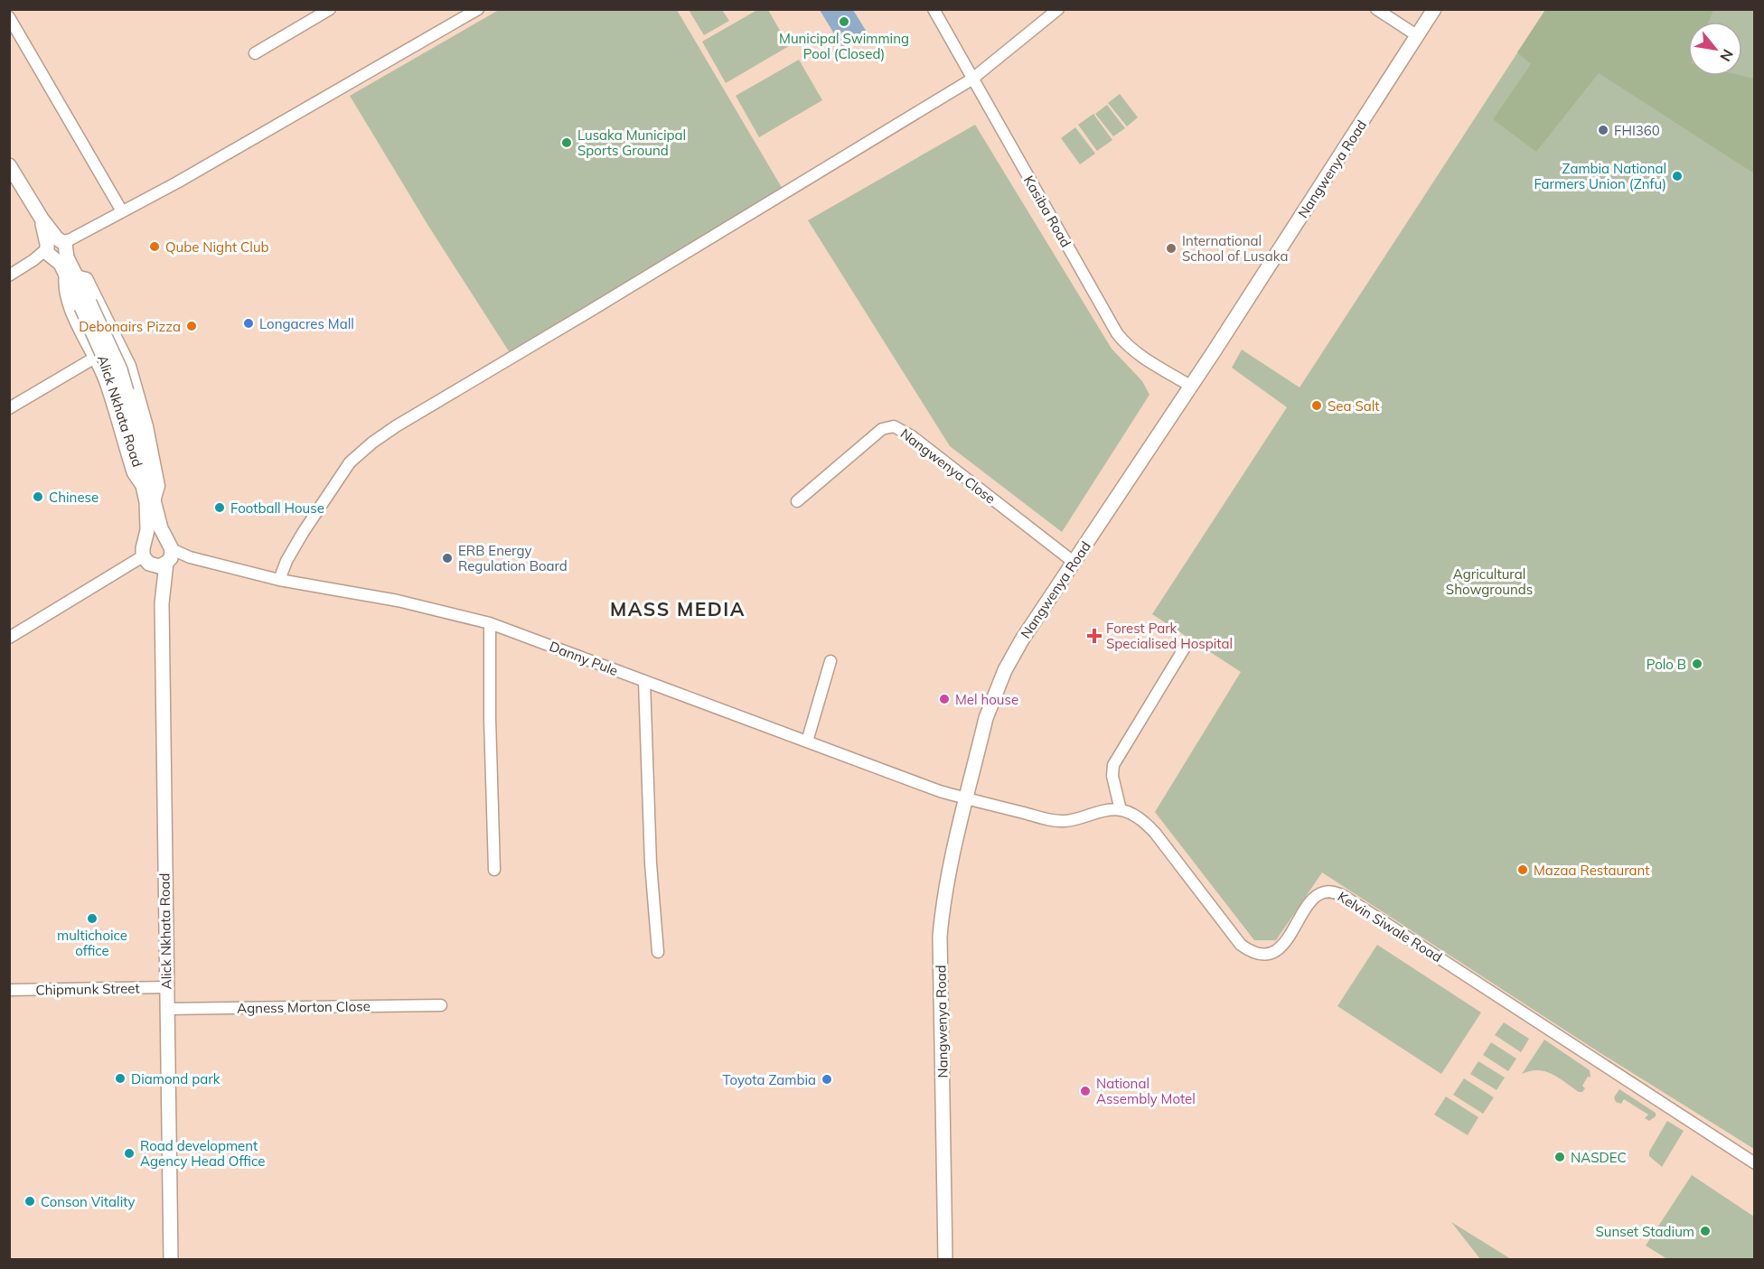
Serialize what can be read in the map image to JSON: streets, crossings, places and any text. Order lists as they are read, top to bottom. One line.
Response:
{"streets":{"main road":["Nangwenya Road","Alick Nkhata Road"],"street":["Kasiba Road","Nangwenya Close","Danny Pule","Kelvin Siwale Road","Chipmunk Street","Agness Morton Close"]},"crossings":[["Nangwenya Road","Kasiba Road"],["Nangwenya Road","Nangwenya Close"],["Nangwenya Road","Danny Pule"],["Alick Nkhata Road","Danny Pule"],["Alick Nkhata Road","Chipmunk Street"],["Alick Nkhata Road","Agness Morton Close"]],"districts":["MASS MEDIA"],"parks":["Agricultural Showgrounds"],"places":{"other":["Municipal Swimming Pool (Closed)","FHI360","Lusaka Municipal Sports Ground","Zambia National Farmers Union (Znfu)","Qube Night Club","International School of Lusaka","Longacres Mall","Debonairs Pizza","Sea Salt","Chinese","Football House","ERB Energy Regulation Board","Polo B","Mel house","Mazaa Restaurant","multichoice office","Diamond park","Toyota Zambia","National Assembly Motel","Road development Agency Head Office","NASDEC","Conson Vitality","Sunset Stadium"],"health":["Forest Park Specialised Hospital"]},"north":"bottom right"}
